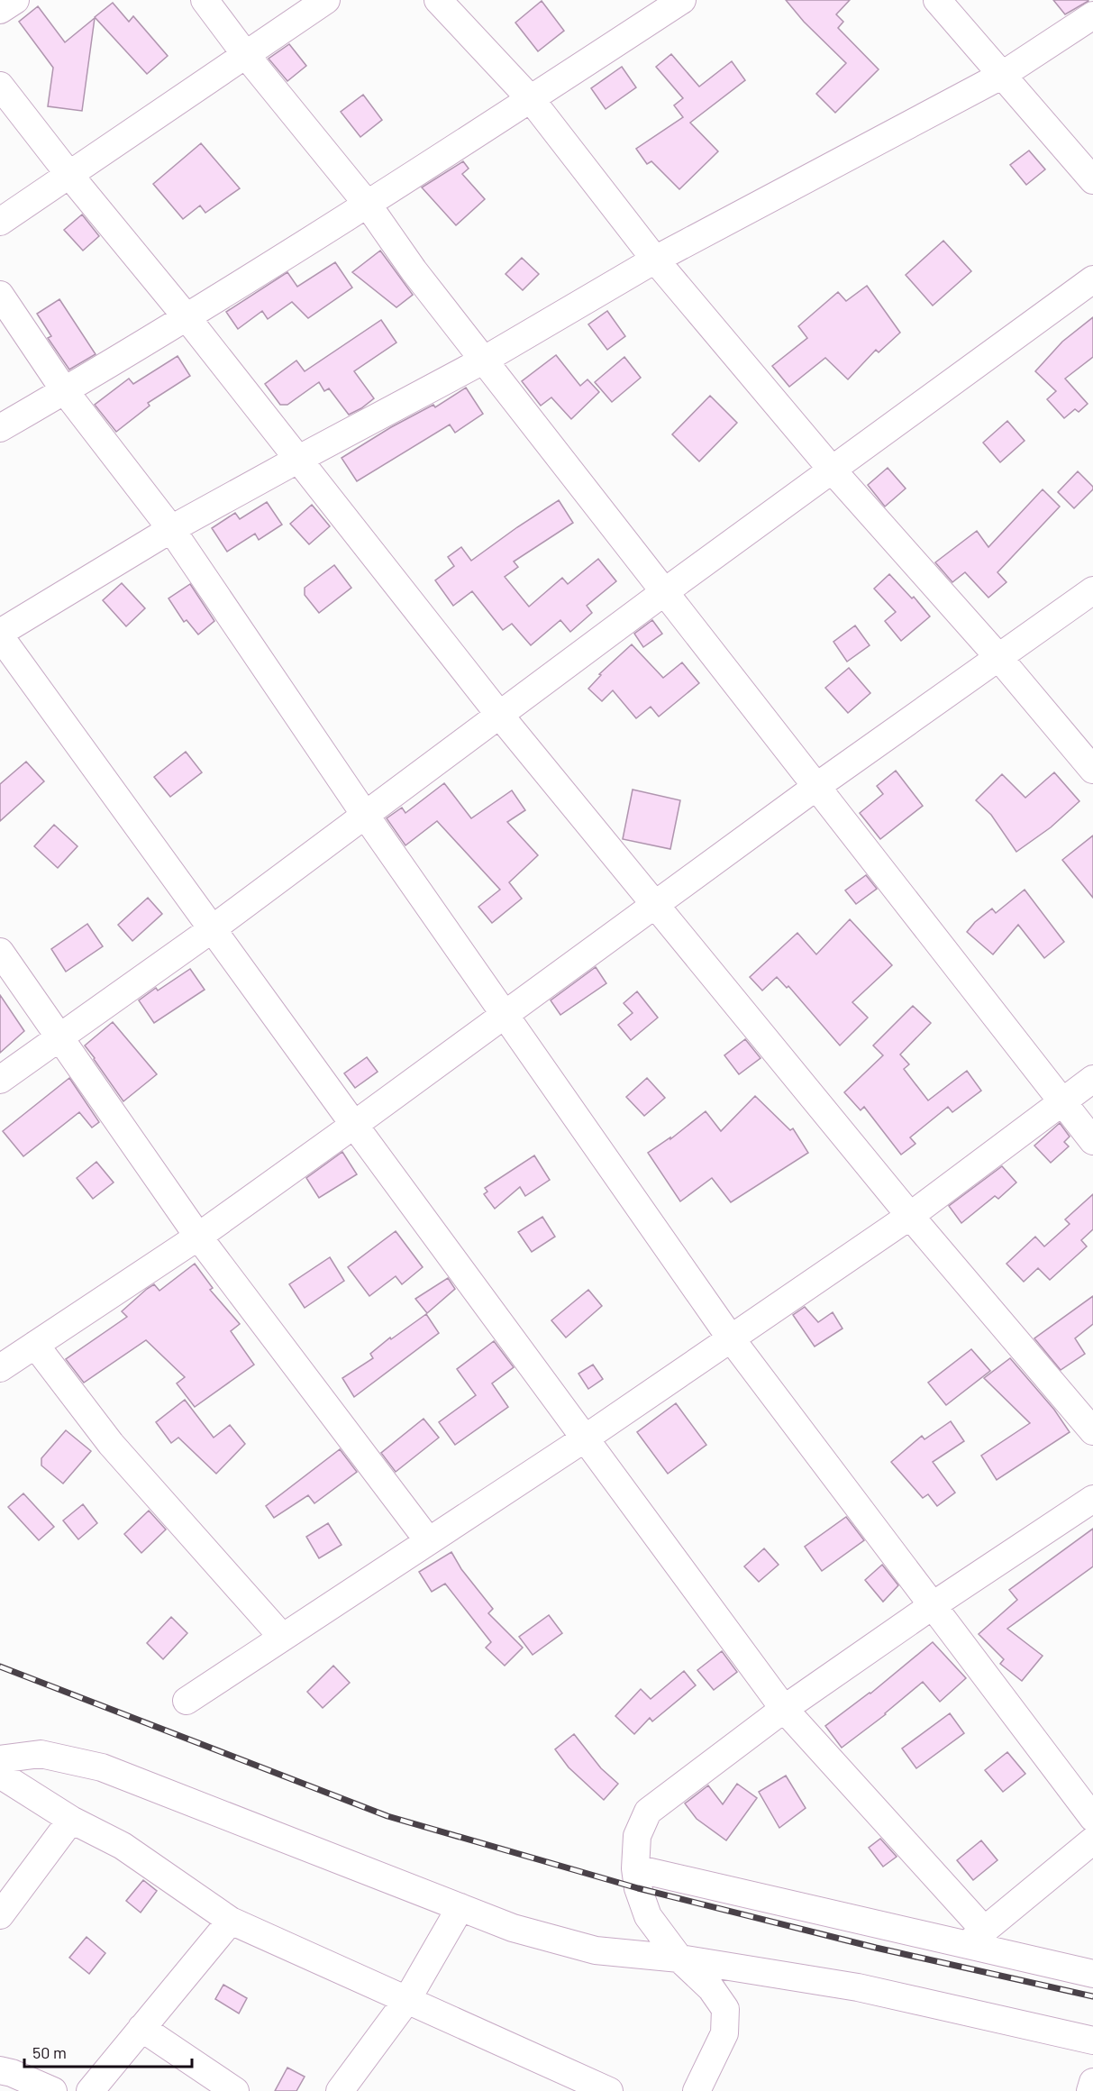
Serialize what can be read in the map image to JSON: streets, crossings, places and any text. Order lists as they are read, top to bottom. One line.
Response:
{"scale_bar":"50 m"}
